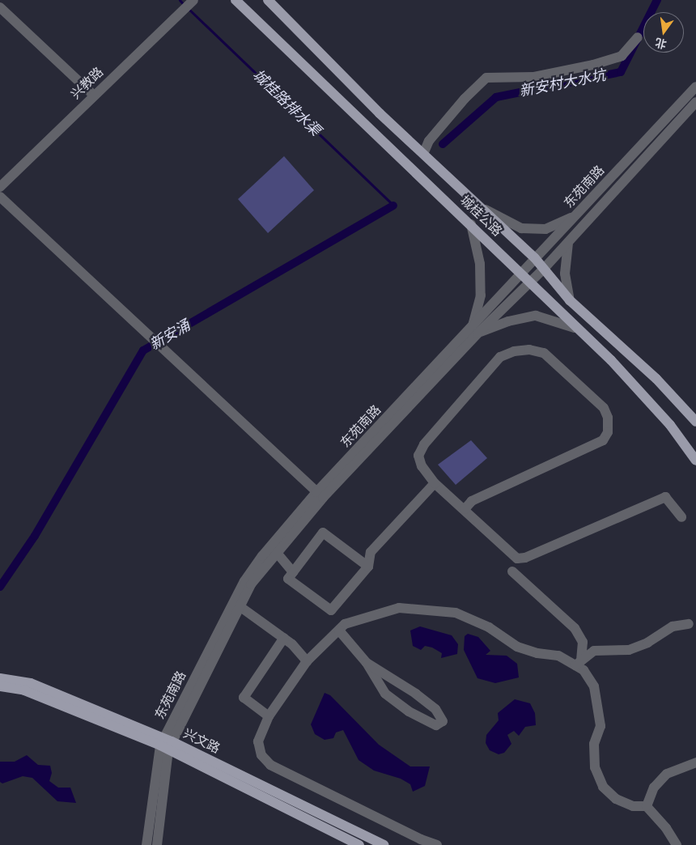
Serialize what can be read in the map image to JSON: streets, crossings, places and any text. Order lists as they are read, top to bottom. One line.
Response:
{"streets":{"main road":["城桂公路","兴文路"],"street":["兴教路","东苑南路"]},"crossings":[["东苑南路","城桂公路"],["东苑南路","兴文路"]],"water":["新安村大水坑","城桂路排水渠","新安涌"],"north":"bottom"}
